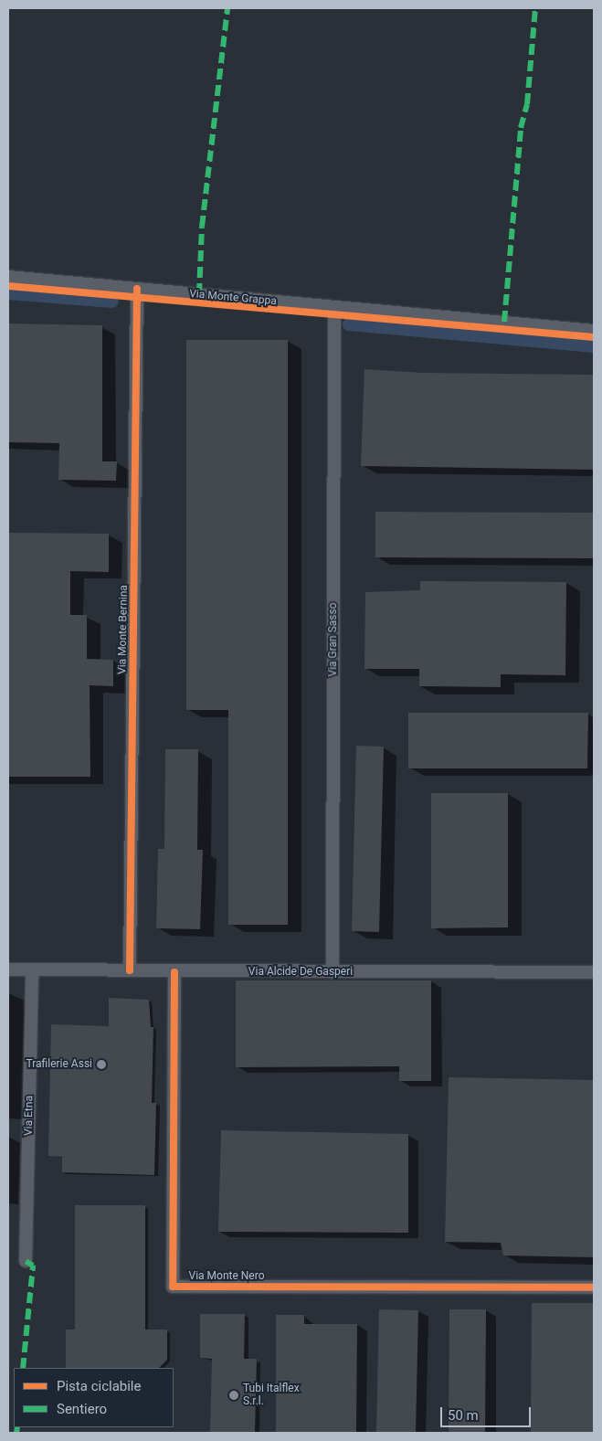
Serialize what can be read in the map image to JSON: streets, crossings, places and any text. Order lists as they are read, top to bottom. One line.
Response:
{"streets":{"street":["Via Monte Grappa","Via Monte Bernina","Via Gran Sasso","Via Alcide De Gasperi","Via Etna","Via Monte Nero"]},"crossings":[["Via Monte Grappa","Via Monte Bernina"],["Via Monte Grappa","Via Gran Sasso"],["Via Monte Bernina","Via Alcide De Gasperi"],["Via Gran Sasso","Via Alcide De Gasperi"],["Via Alcide De Gasperi","Via Etna"],["Via Alcide De Gasperi","Via Monte Nero"]],"places":["Trafilerie Assi","Tubi Italflex S.r.l."],"legend":["Pista ciclabile","Sentiero"],"scale_bar":"50 m"}
